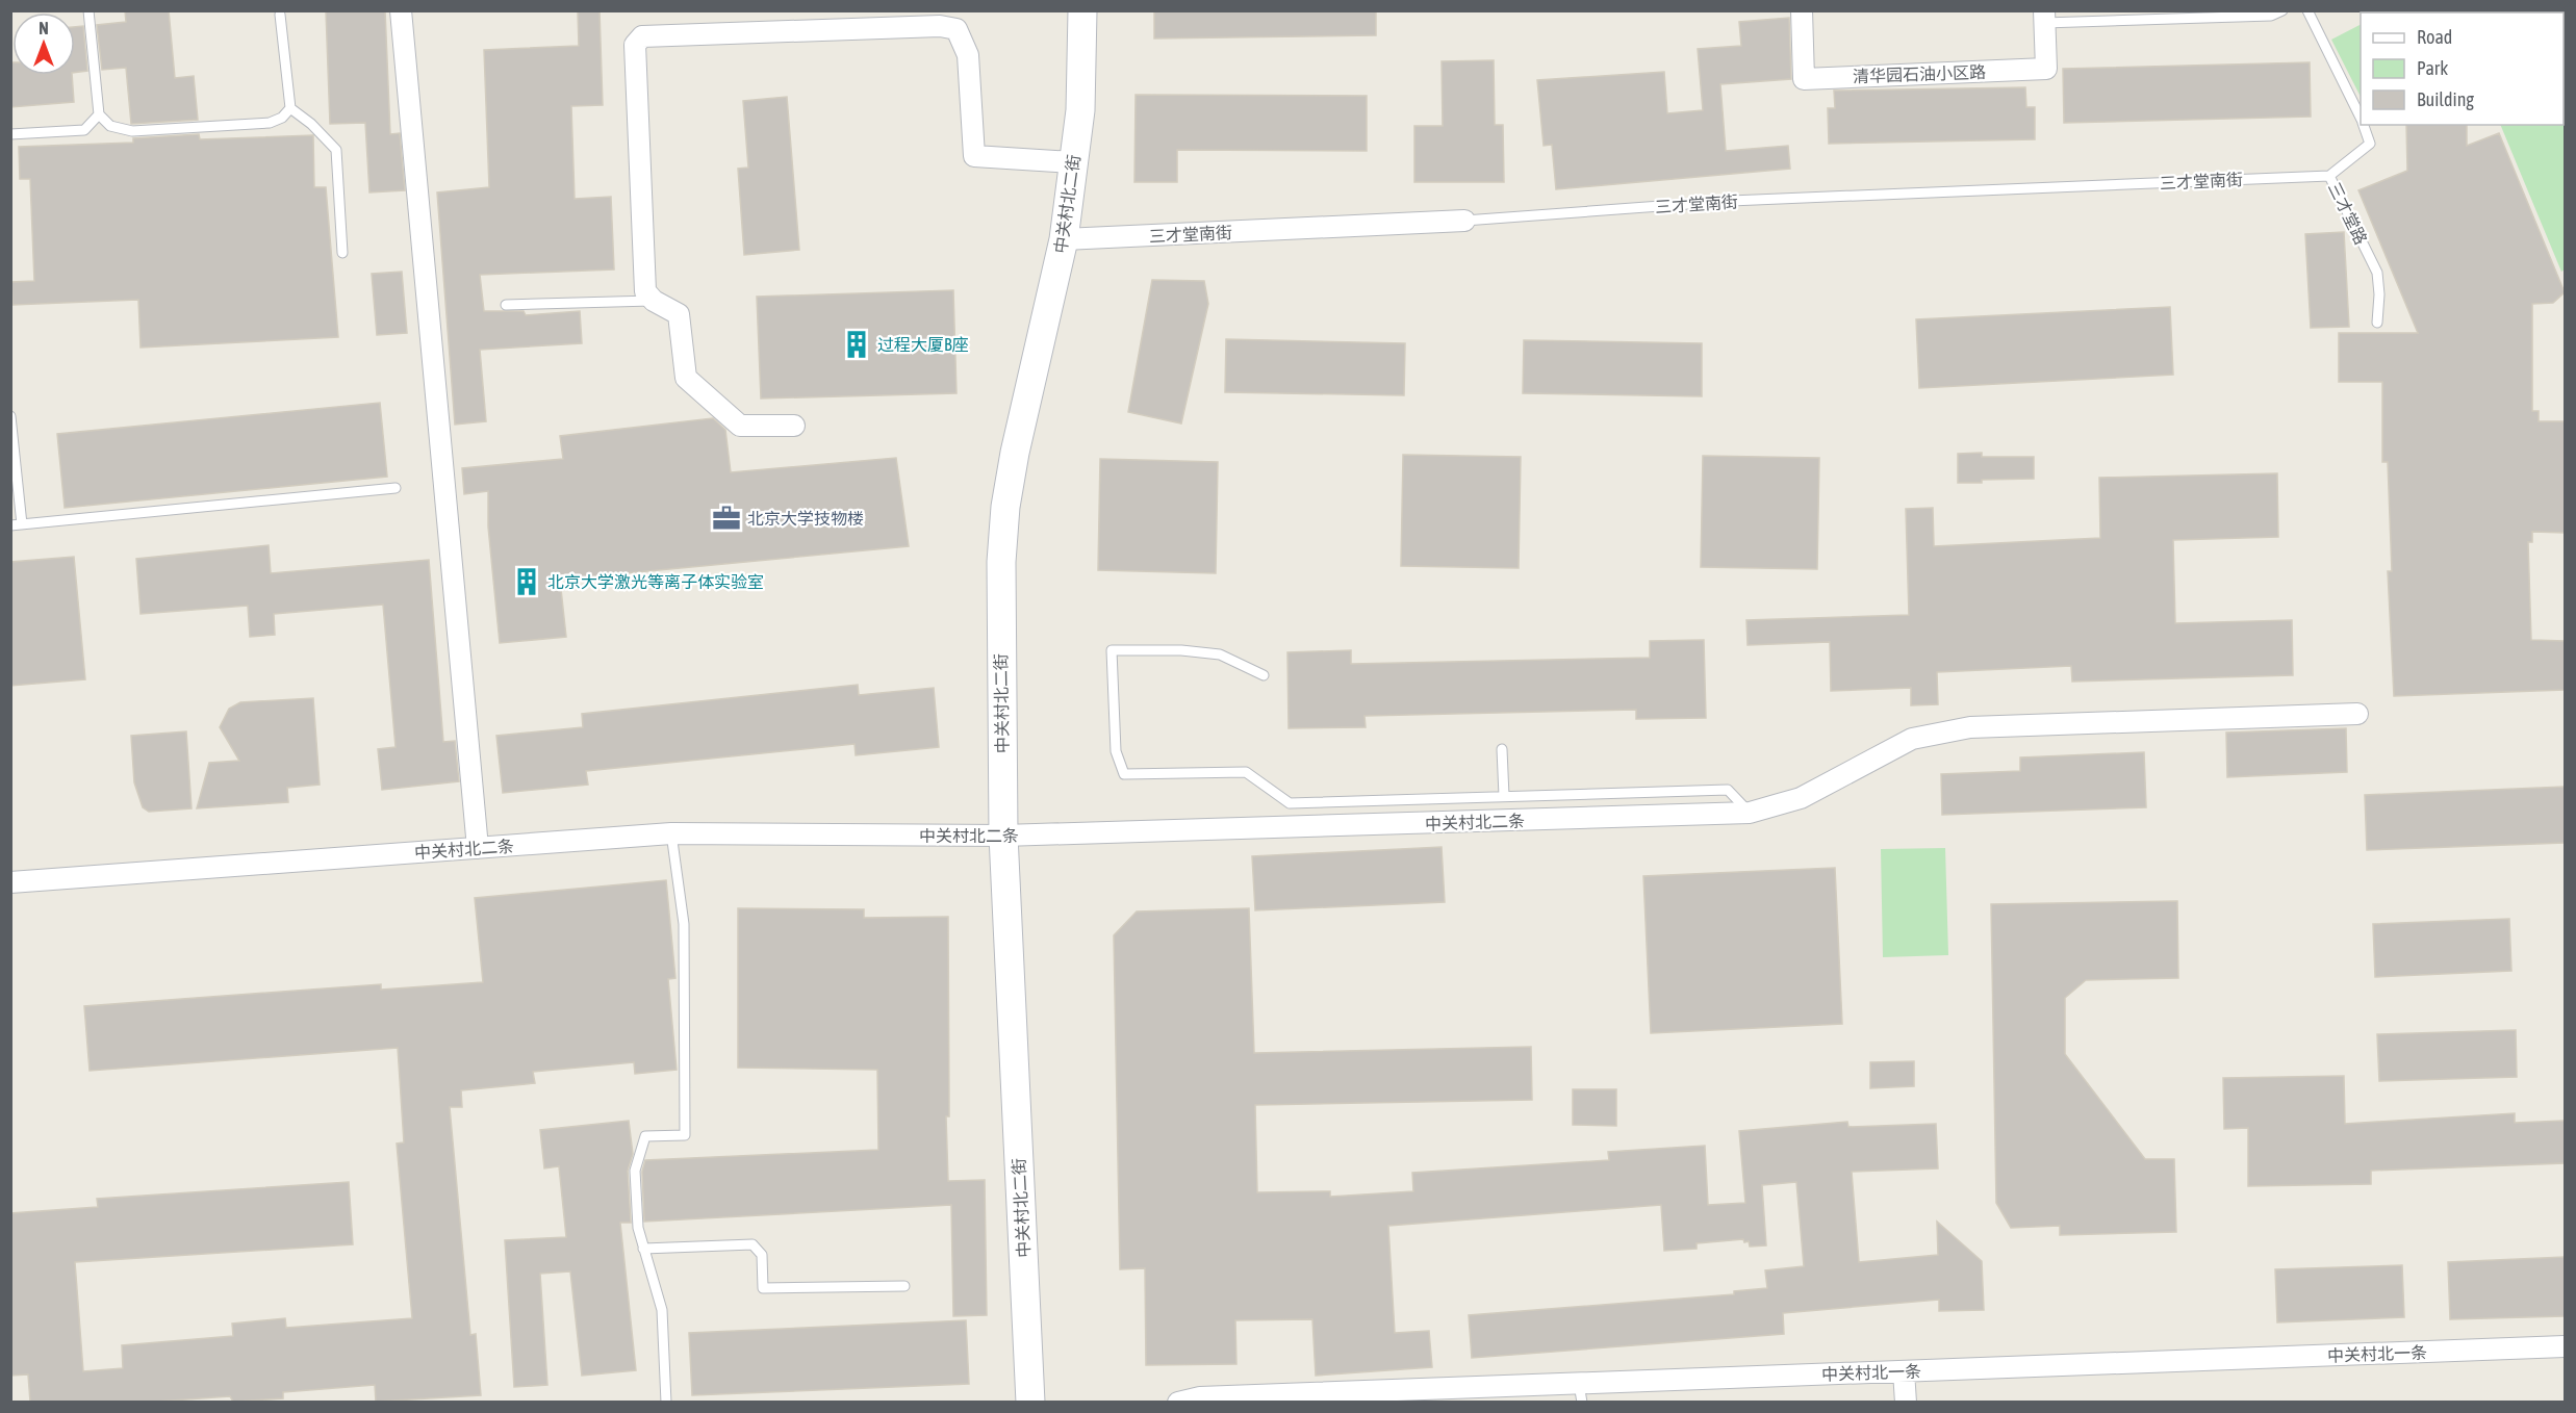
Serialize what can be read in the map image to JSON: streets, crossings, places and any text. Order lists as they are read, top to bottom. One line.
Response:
{"streets":{"street":["清华园石油小区路","三才堂南街","中关村北二街","中关村北二条","中关村北一条"],"lane":["三才堂路"]},"crossings":[["三才堂南街","中关村北二街"],["三才堂南街","三才堂路"],["中关村北二街","中关村北二条"]],"places":{"building":["过程大厦B座","北京大学激光等离子体实验室"],"office":["北京大学技物楼"]},"legend":["Road","Park","Building"],"north":"top"}
